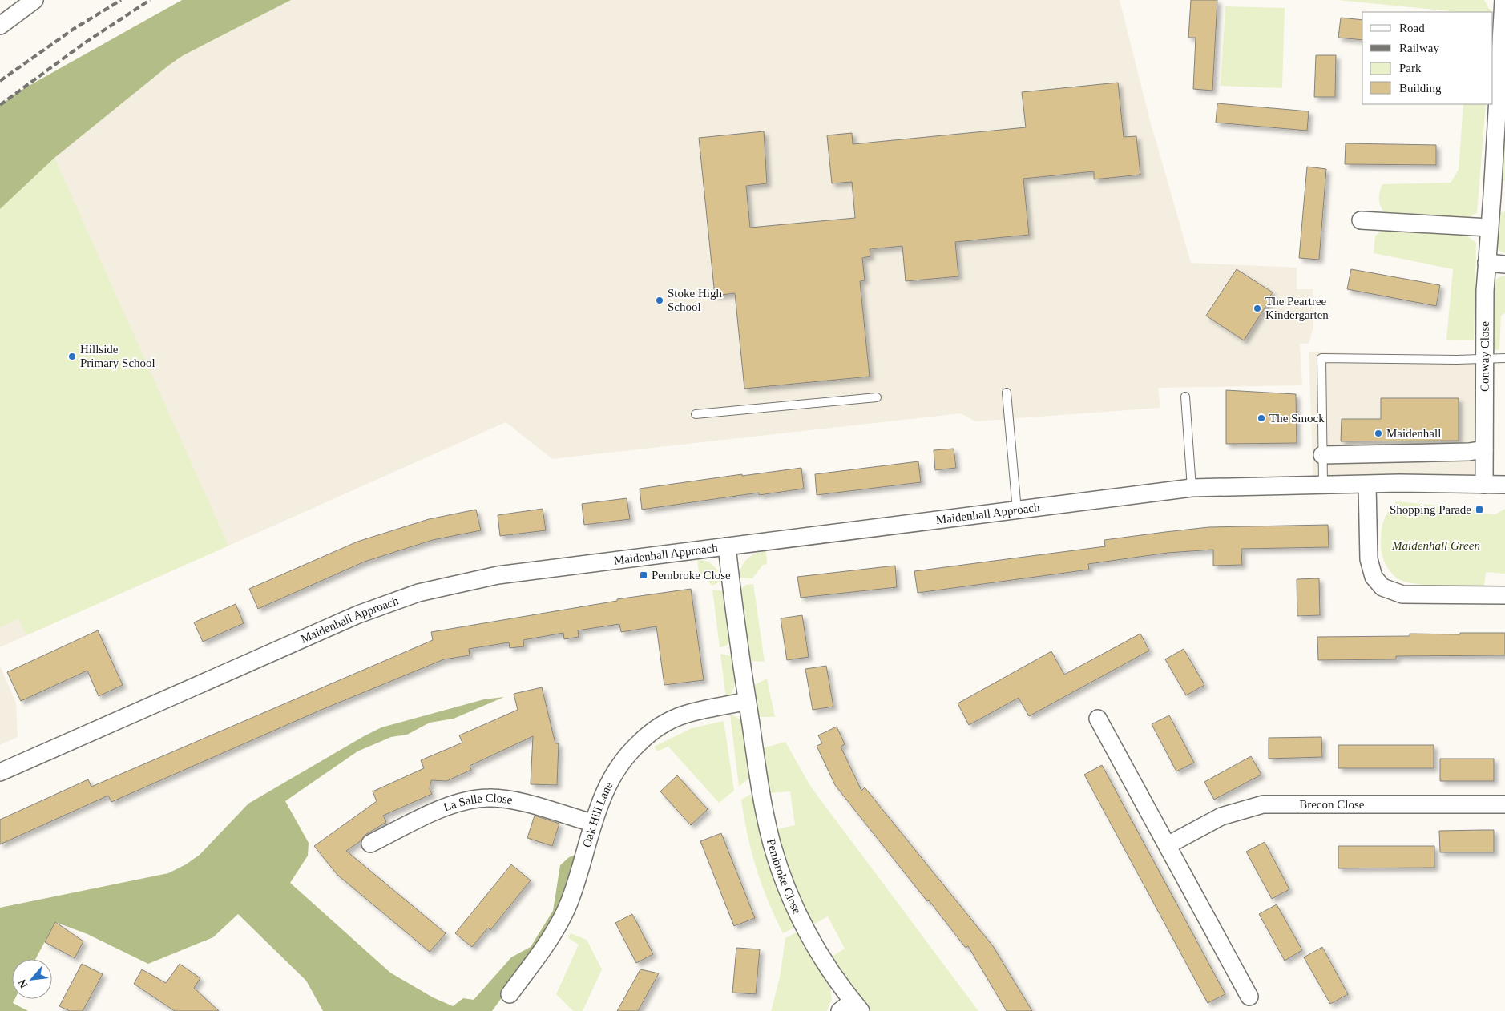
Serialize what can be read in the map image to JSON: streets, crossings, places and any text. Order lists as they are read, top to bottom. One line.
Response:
{"streets":{"street":["Conway Close","Maidenhall Approach","Brecon Close","La Salle Close","Oak Hill Lane","Pembroke Close"]},"crossings":[["Maidenhall Approach","Pembroke Close"],["La Salle Close","Oak Hill Lane"],["Oak Hill Lane","Pembroke Close"]],"parks":["Maidenhall Green"],"places":{"other":["Stoke High School","The Peartree Kindergarten","Hillside Primary School","The Smock","Maidenhall"],"transit":["Shopping Parade","Pembroke Close"]},"legend":["Road","Railway","Park","Building"],"north":"bottom left"}
